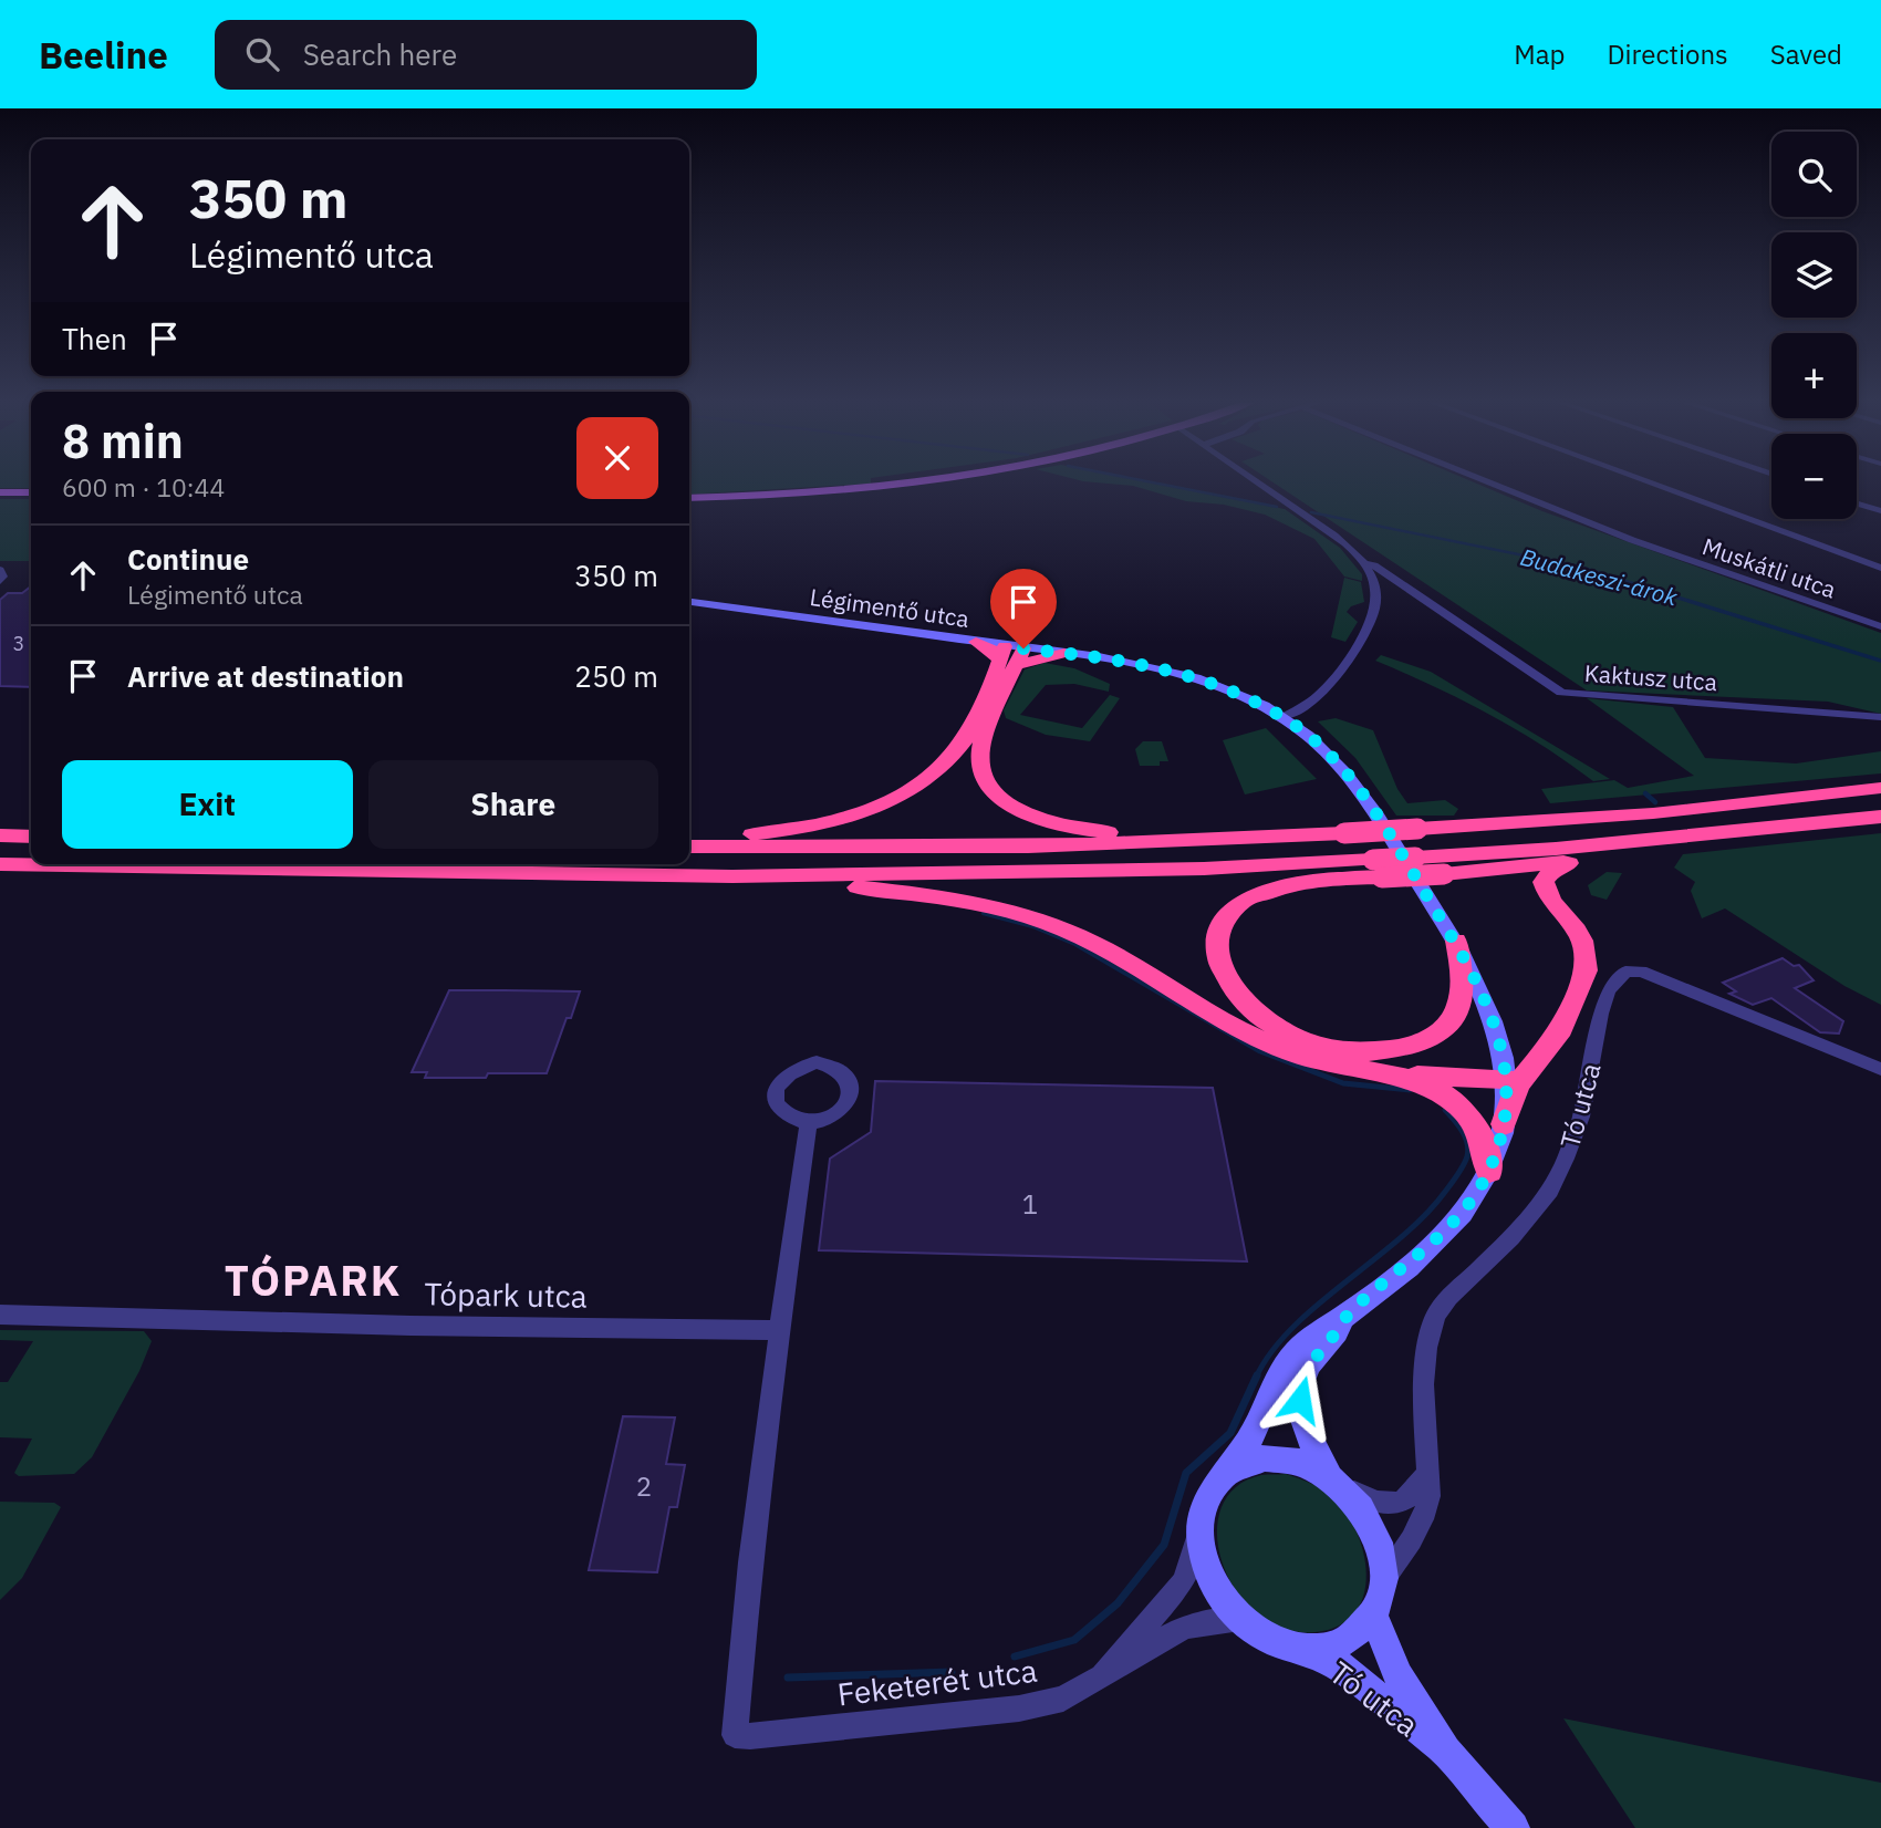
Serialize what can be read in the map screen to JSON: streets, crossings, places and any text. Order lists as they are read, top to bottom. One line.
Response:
{"streets":{"main road":["Légimentő utca","Tó utca"],"street":["Muskátli utca","Kaktusz utca","Tópark utca","Feketerét utca"]},"crossings":[["Tó utca","Feketerét utca"],["Tópark utca","Feketerét utca"]],"districts":["TÓPARK"],"water":["Budakeszi-árok"],"house_numbers":["3","1","2"],"page":{"header":"Beeline","search":"Search here","nav":["Map","Directions","Saved"],"map_buttons":["+","−"],"turn":["350 m","Légimentő utca"],"then":"Then","heading":["8 min","600 m · 10:44"],"list":[{"name":"Continue","note":"Légimentő utca","value":"350 m"},{"name":"Arrive at destination","value":"250 m"}],"buttons":["Exit","Share"]}}
